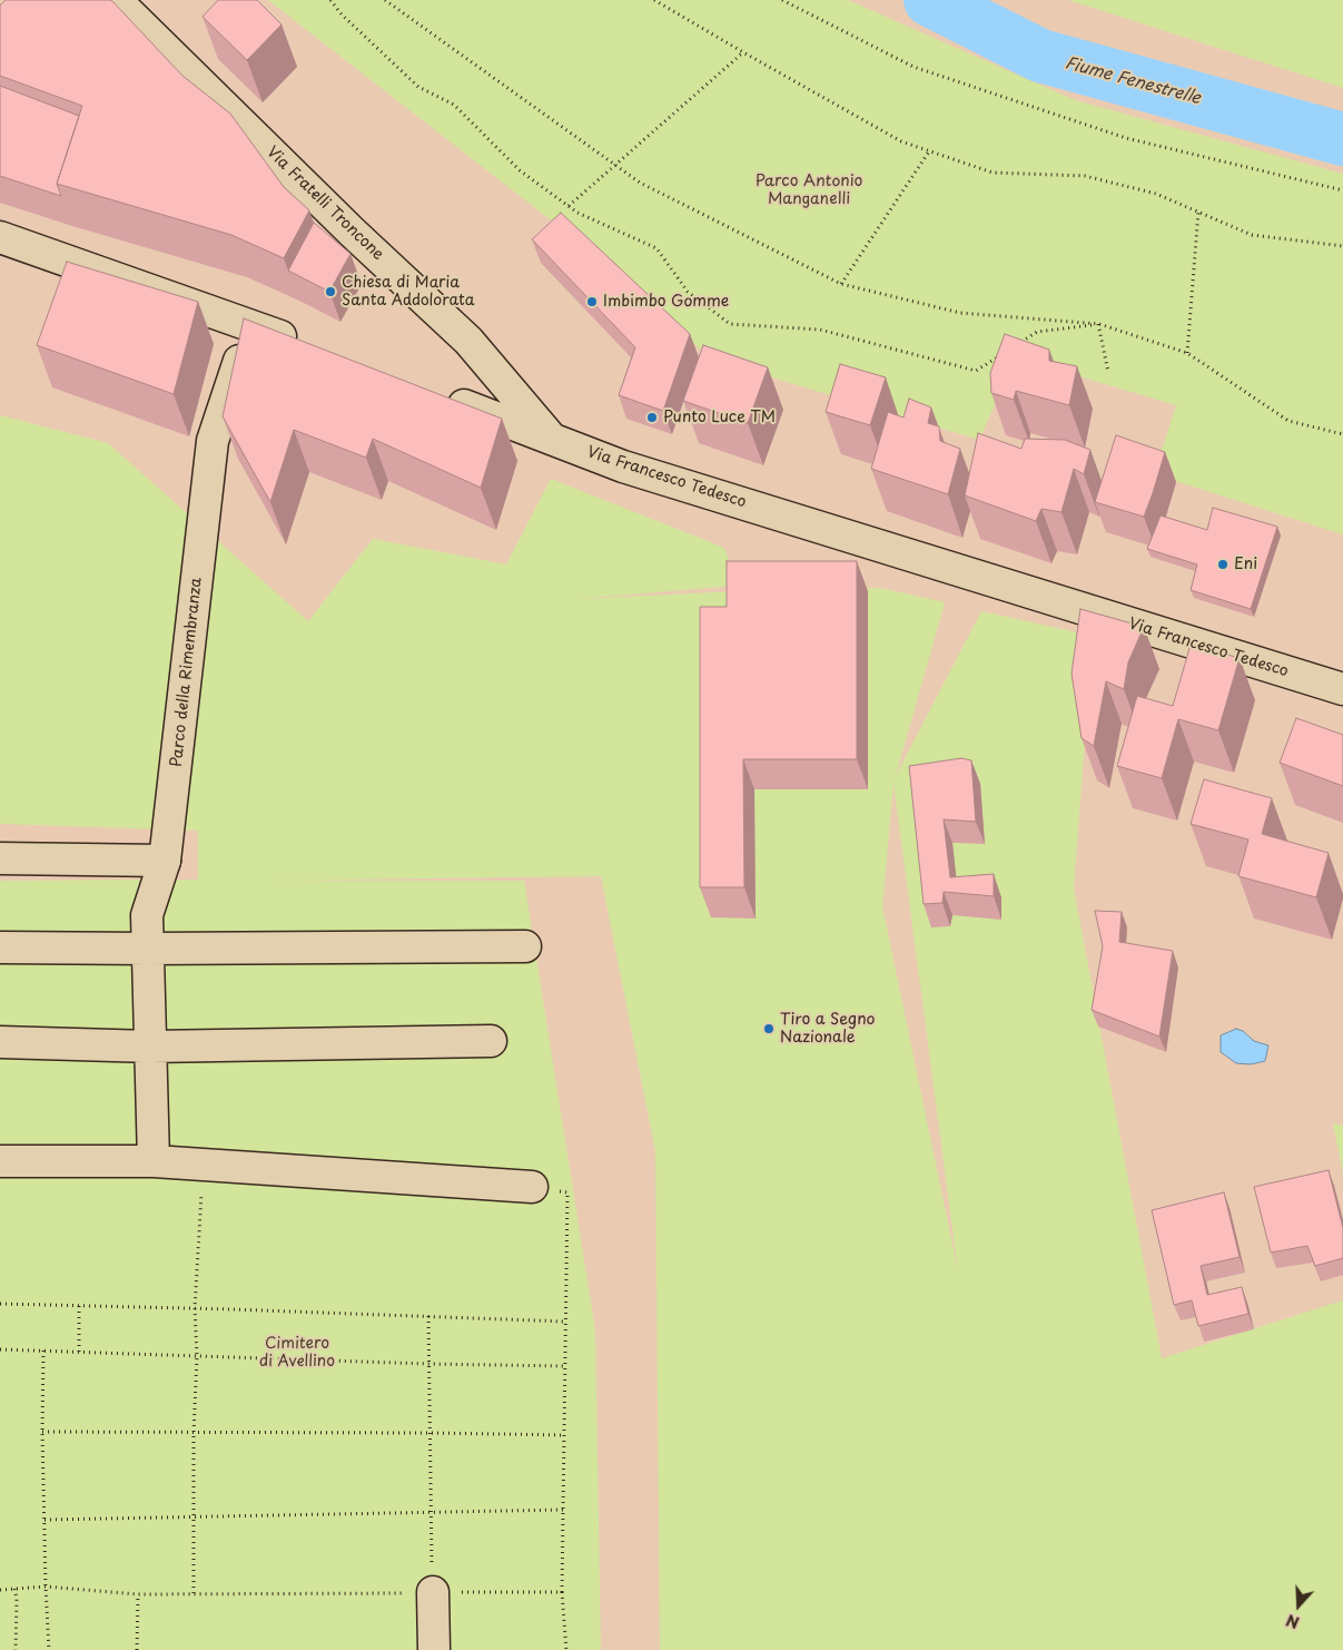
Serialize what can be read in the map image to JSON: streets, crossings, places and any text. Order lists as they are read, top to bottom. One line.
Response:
{"streets":{"street":["Via Fratelli Troncone","Via Francesco Tedesco","Parco della Rimembranza"]},"crossings":[["Via Fratelli Troncone","Via Francesco Tedesco"]],"water":["Fiume Fenestrelle"],"parks":["Parco Antonio Manganelli","Cimitero di Avellino"],"places":["Chiesa di Maria Santa Addolorata","Imbimbo Gomme","Punto Luce TM","Eni","Tiro a Segno Nazionale"],"north":"bottom"}
